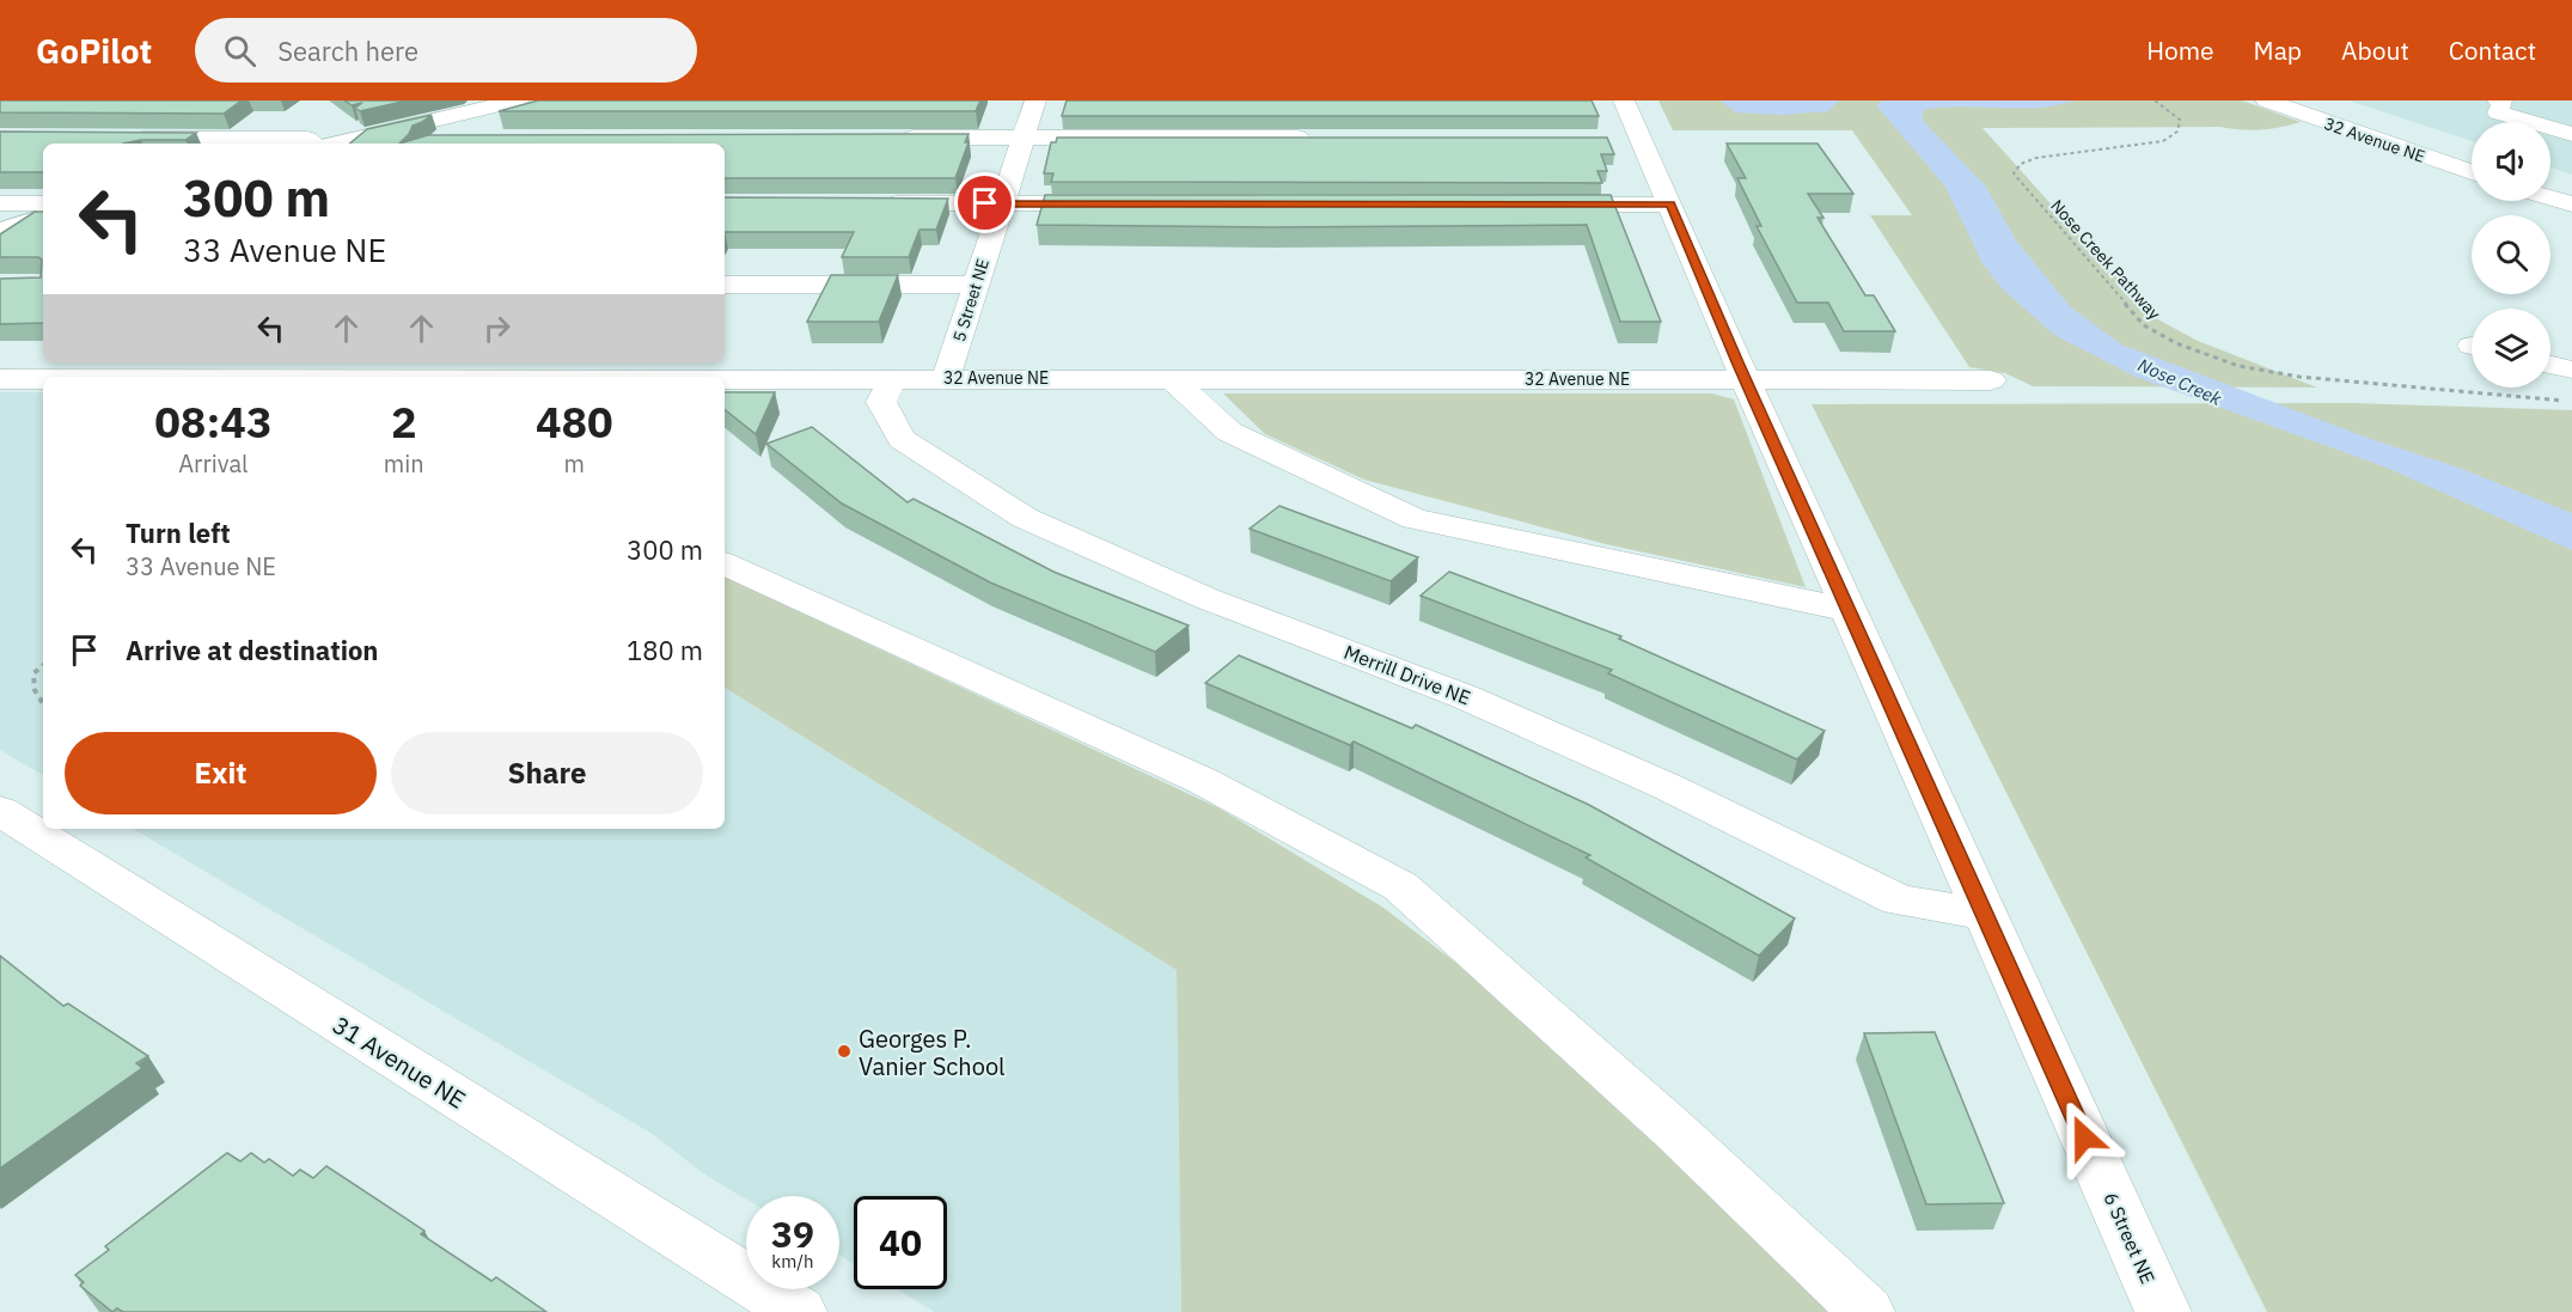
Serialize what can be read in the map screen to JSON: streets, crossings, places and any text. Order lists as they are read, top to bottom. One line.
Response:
{"streets":{"street":["32 Avenue NE","5 Street NE","Merrill Drive NE","31 Avenue NE","6 Street NE"],"path":["Nose Creek Pathway"]},"crossings":[["32 Avenue NE","5 Street NE"],["32 Avenue NE","Merrill Drive NE"],["32 Avenue NE","6 Street NE"],["Merrill Drive NE","6 Street NE"]],"water":["Nose Creek"],"places":["Georges P. Vanier School"],"page":{"header":"GoPilot","search":"Search here","nav":["Home","Map","About","Contact"],"turn":["300 m","33 Avenue NE"],"eta":["08:43","Arrival","2","min","480","m"],"list":[{"name":"Turn left","note":"33 Avenue NE","value":"300 m"},{"name":"Arrive at destination","value":"180 m"}],"buttons":["Exit","Share"],"speed":"39 km/h","limit":"40"}}
